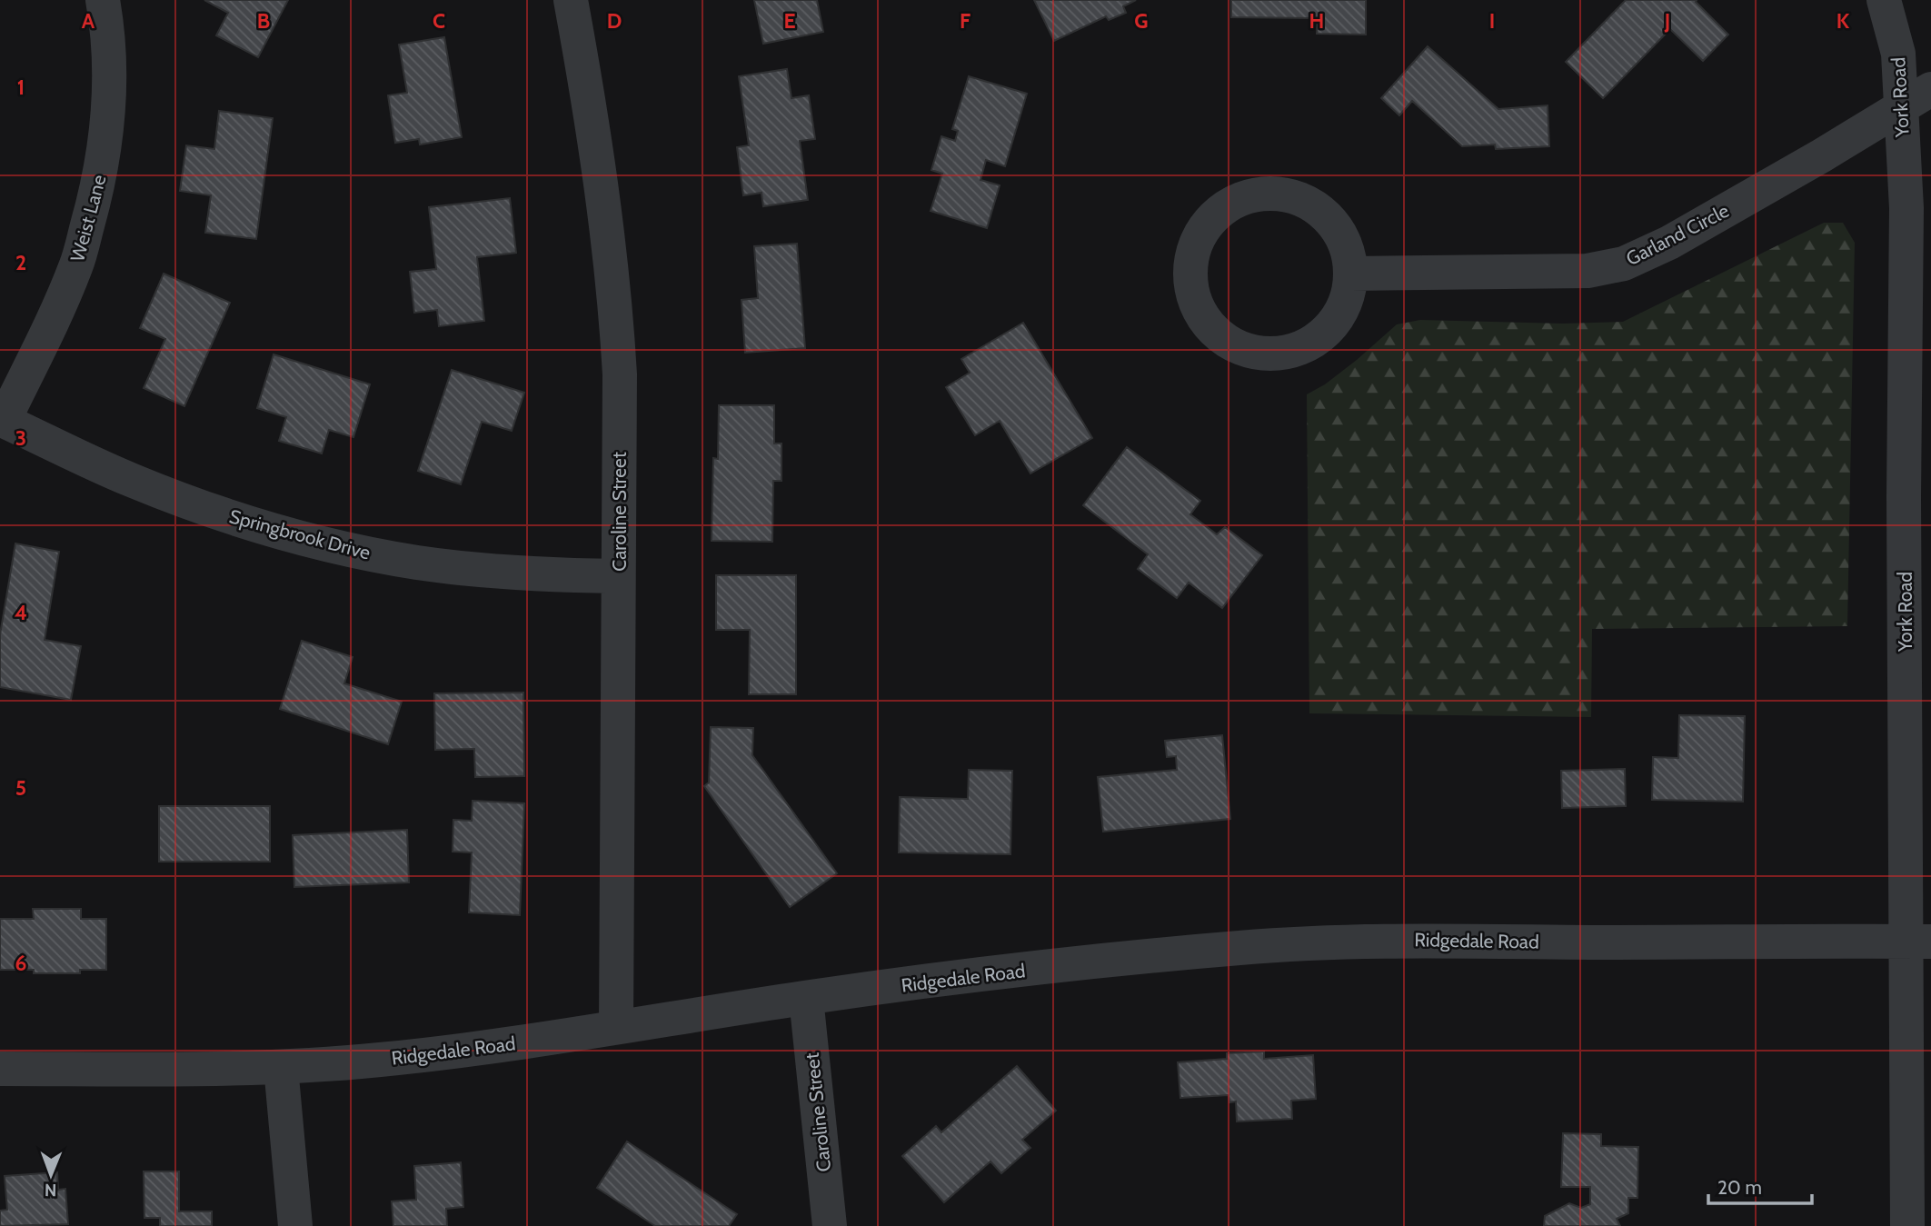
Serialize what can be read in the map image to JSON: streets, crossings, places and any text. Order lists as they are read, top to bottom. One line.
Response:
{"streets":{"street":["York Road","Weist Lane","Garland Circle","Caroline Street","Springbrook Drive","Ridgedale Road"]},"crossings":[["York Road","Garland Circle"],["York Road","Ridgedale Road"],["Weist Lane","Springbrook Drive"],["Caroline Street","Springbrook Drive"],["Caroline Street","Ridgedale Road"]],"scale_bar":"20 m","north":"bottom","grid":{"columns":["A","B","C","D","E","F","G","H","I","J","K"],"rows":["1","2","3","4","5","6"]}}
